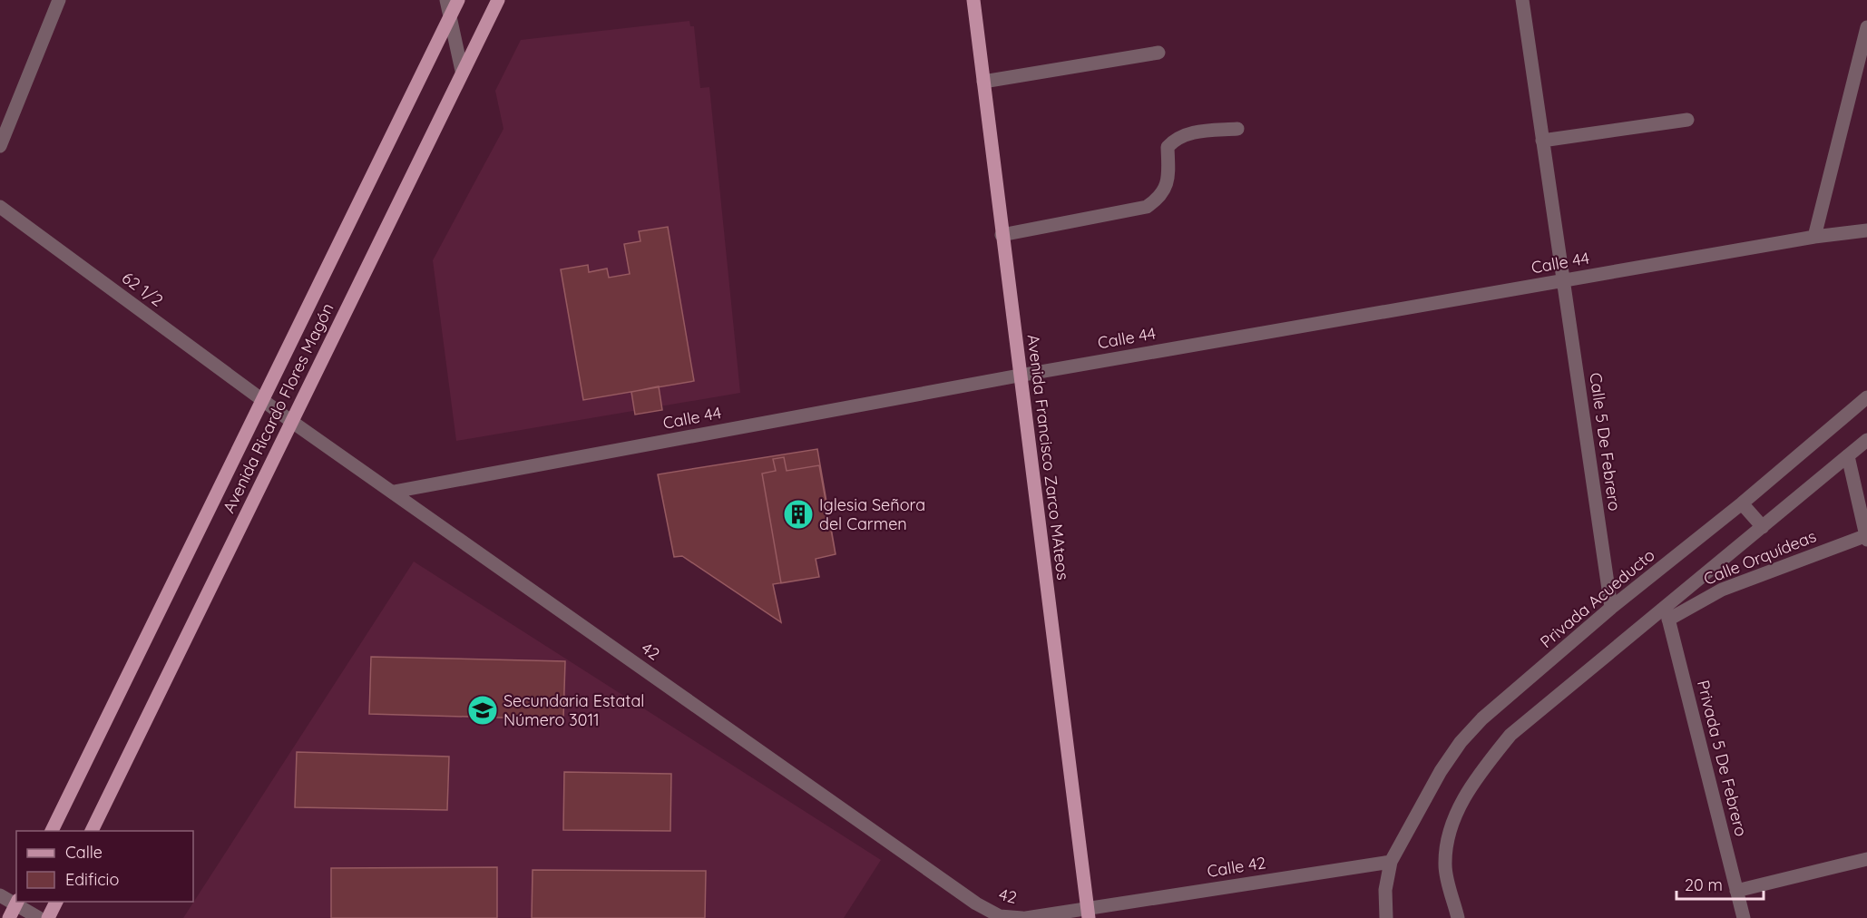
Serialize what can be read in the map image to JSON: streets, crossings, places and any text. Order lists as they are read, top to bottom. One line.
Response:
{"streets":{"main road":["Avenida Ricardo Flores Magón","Avenida Francisco Zarco MAteos"],"street":["Calle 44","62 1/2","Calle 5 De Febrero","Calle Orquídeas","Privada Acueducto","42","Privada 5 De Febrero","Calle 42"]},"crossings":[["Calle 44","Calle 5 De Febrero"],["Calle 44","Avenida Francisco Zarco MAteos"],["Calle 44","42"],["62 1/2","Avenida Ricardo Flores Magón"],["62 1/2","42"],["Avenida Ricardo Flores Magón","42"],["Calle 5 De Febrero","Privada Acueducto"],["Avenida Francisco Zarco MAteos","42"],["Avenida Francisco Zarco MAteos","Calle 42"],["Calle Orquídeas","Privada 5 De Febrero"],["Privada Acueducto","Calle 42"],["42","Calle 42"]],"places":{"building":["Iglesia Señora del Carmen"],"school or university":["Secundaria Estatal Número 3011"]},"legend":["Calle","Edificio"],"scale_bar":"20 m"}
